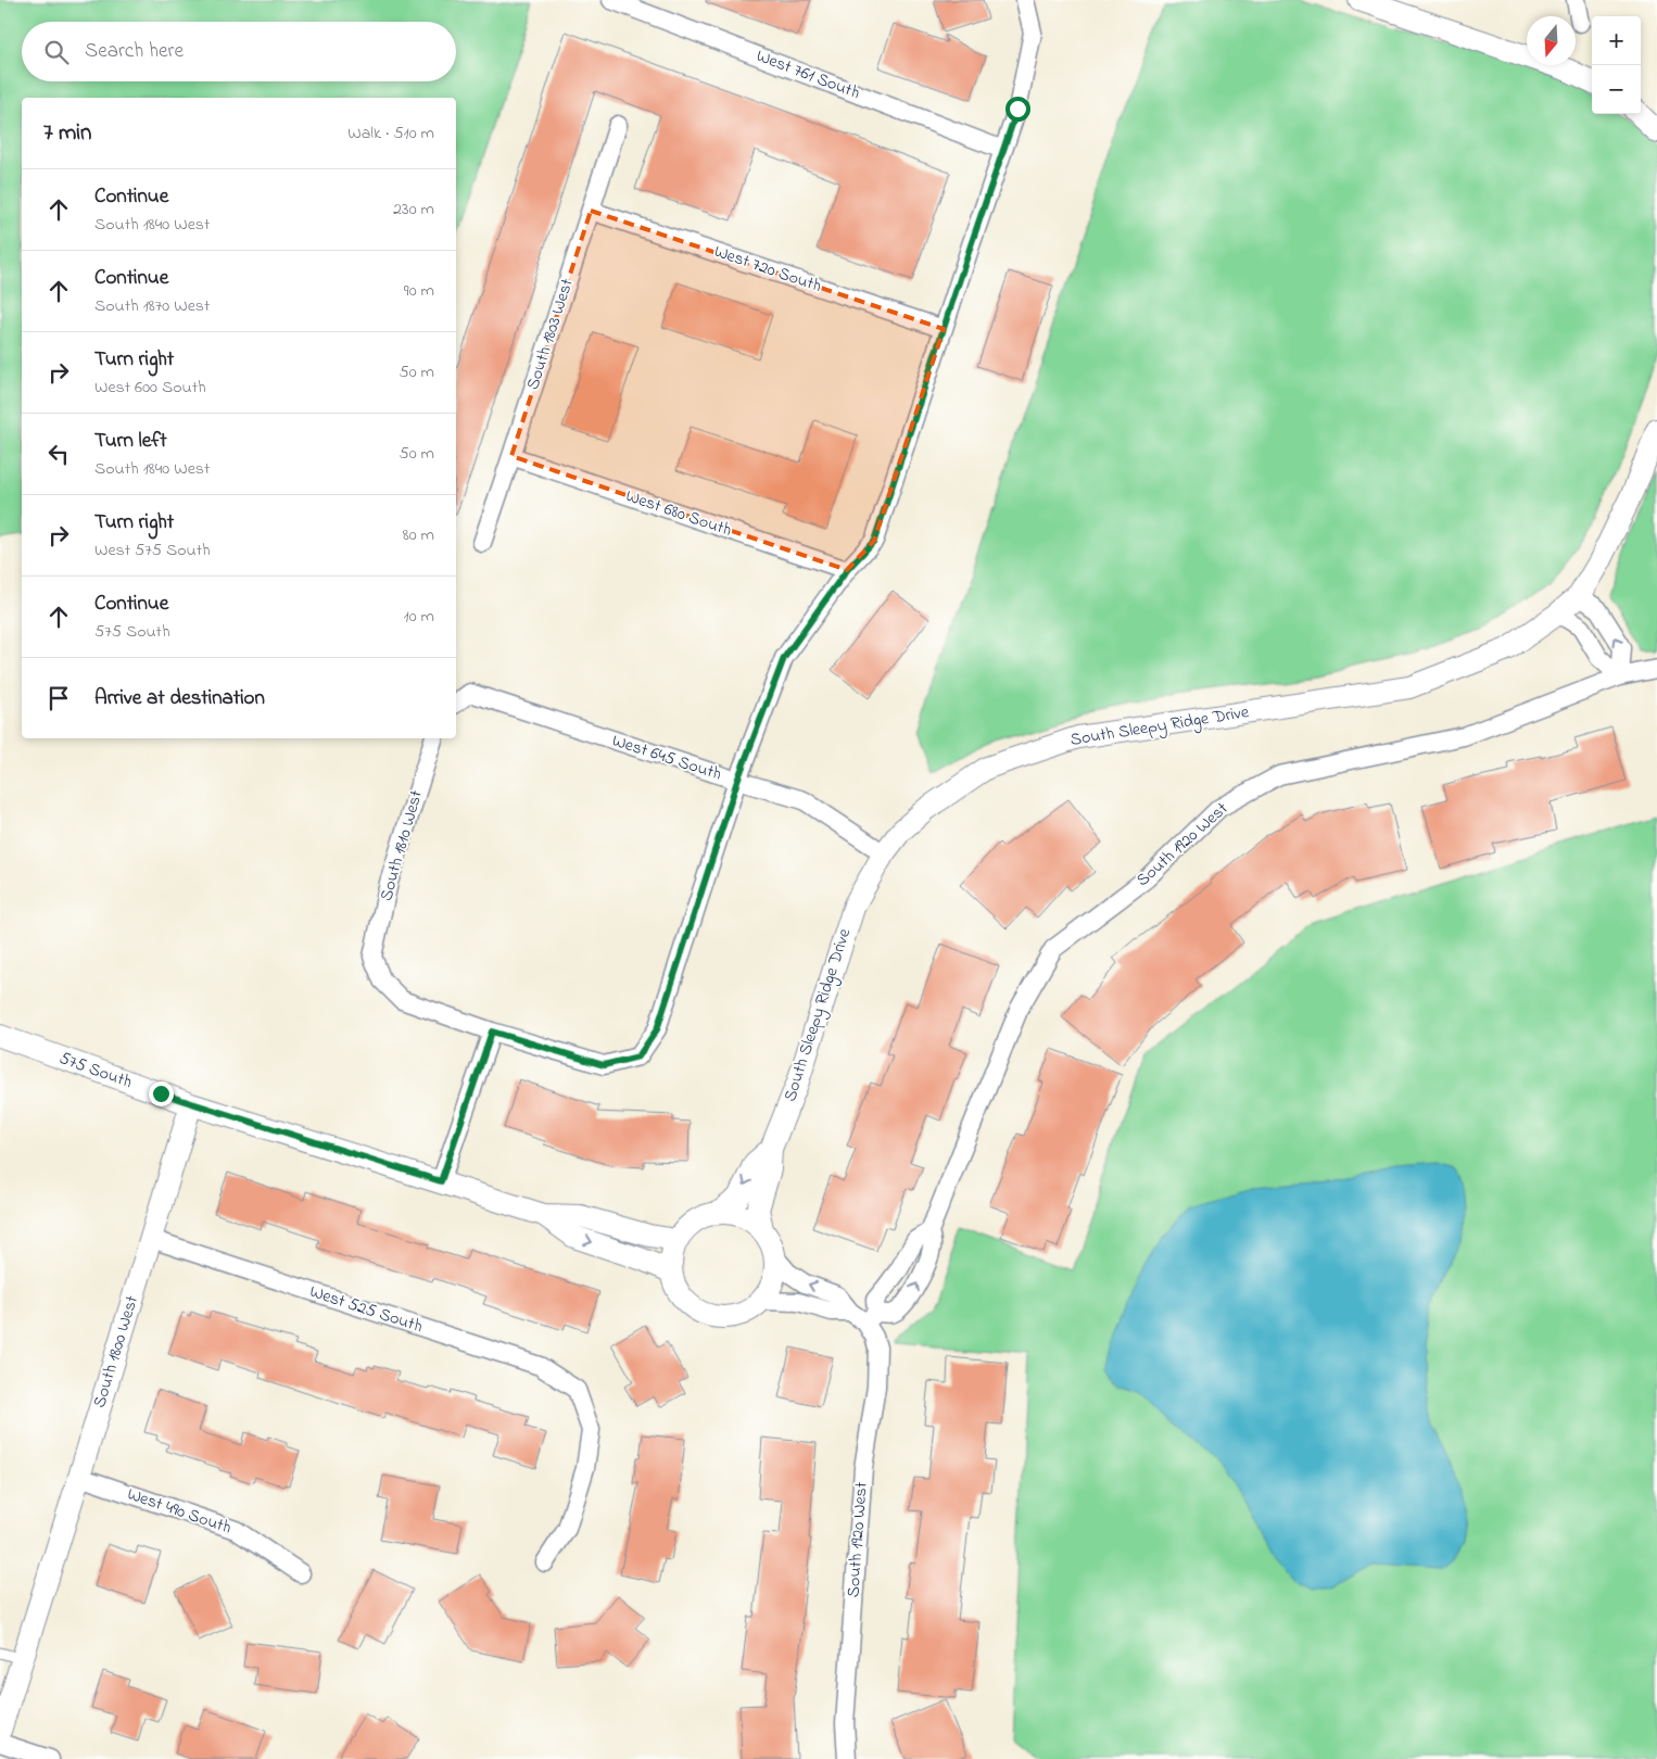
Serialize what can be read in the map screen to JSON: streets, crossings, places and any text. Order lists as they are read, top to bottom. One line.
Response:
{"streets":{"street":["West 761 South","West 720 South","South 1803 West","West 680 South","South Sleepy Ridge Drive","West 645 South","South 1920 West","South 1810 West","575 South","West 525 South","South 1800 West","West 490 South"]},"crossings":[["West 720 South","South 1803 West"],["South 1803 West","West 680 South"],["South Sleepy Ridge Drive","West 645 South"],["South Sleepy Ridge Drive","South 1920 West"],["575 South","South 1800 West"],["West 525 South","South 1800 West"],["South 1800 West","West 490 South"]],"north":"bottom","page":{"map_buttons":["+","−"],"search":"Search here","heading":["7 min","Walk · 510 m"],"list":[["Continue","South 1840 West","230 m"],["Continue","South 1870 West","90 m"],["Turn right","West 600 South","50 m"],["Turn left","South 1840 West","50 m"],["Turn right","West 575 South","80 m"],["Continue","575 South","10 m"],"Arrive at destination"]}}
